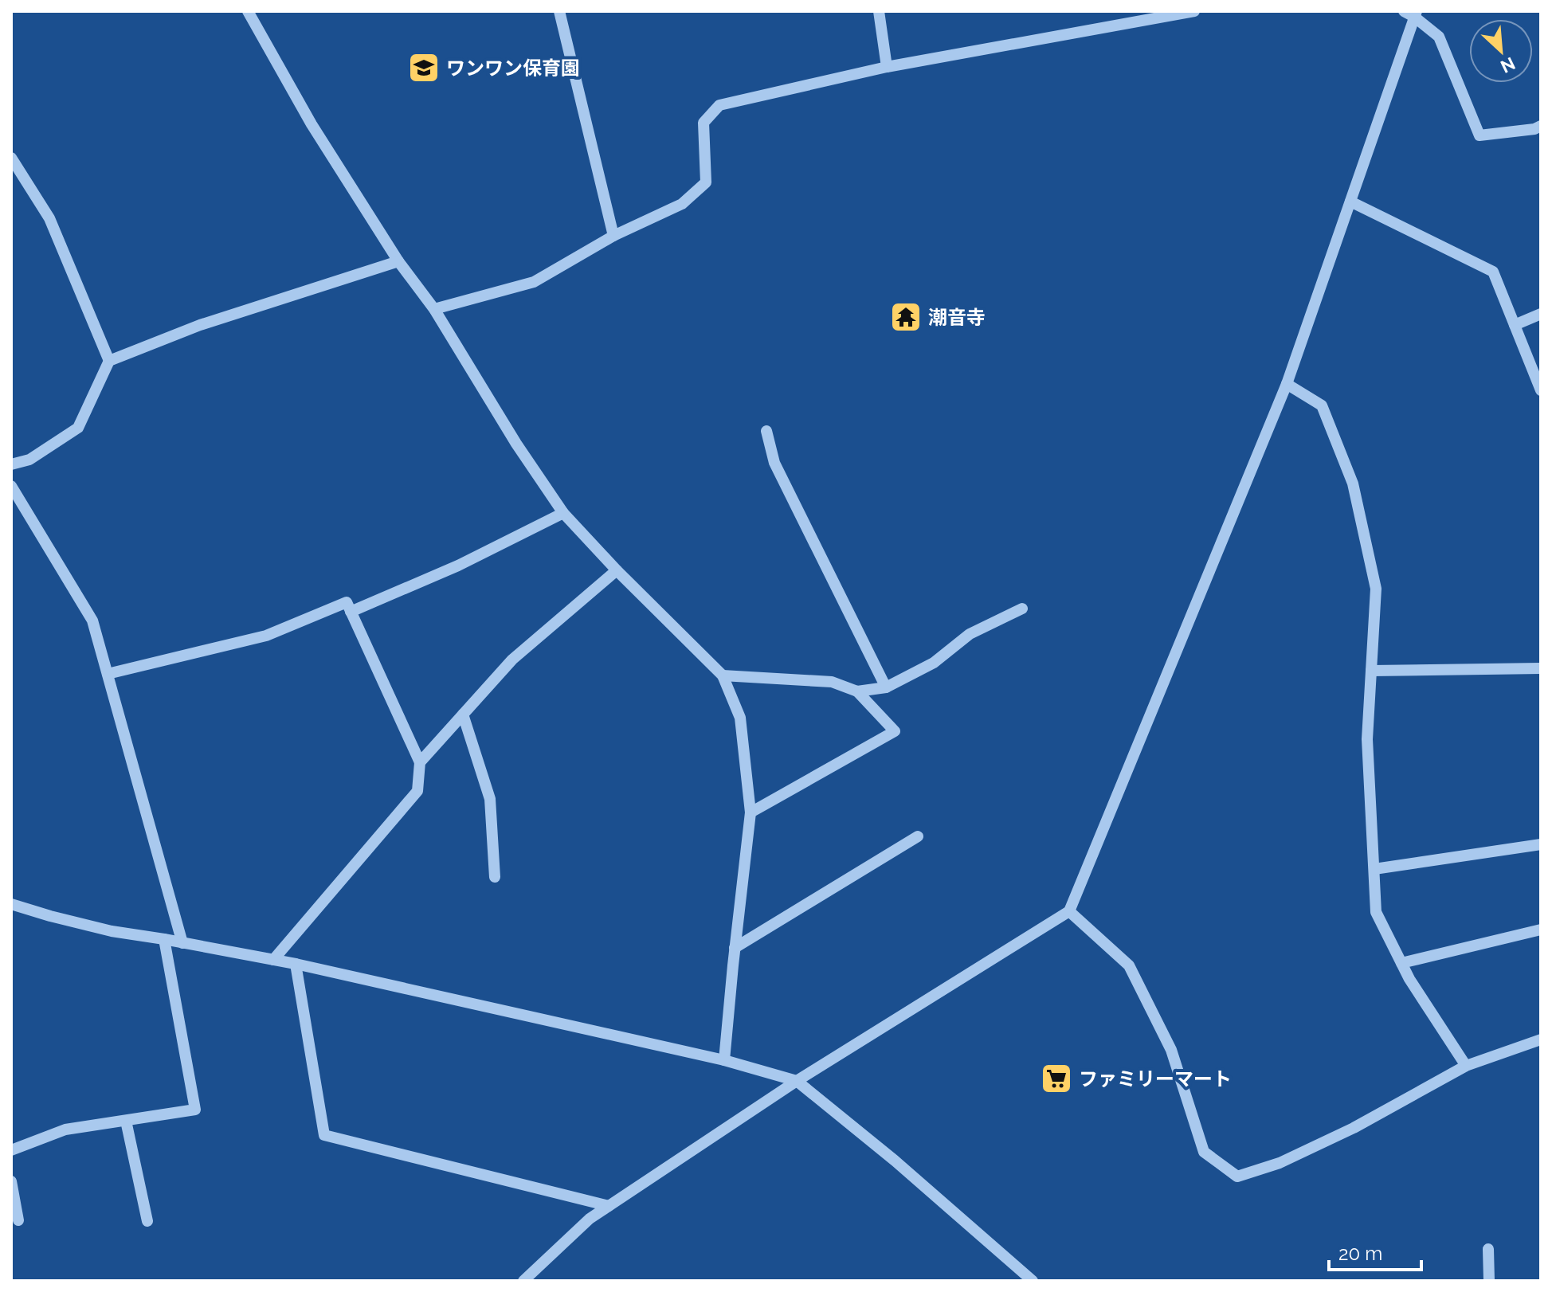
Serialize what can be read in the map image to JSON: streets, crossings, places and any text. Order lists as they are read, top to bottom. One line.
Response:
{"places":{"school or university":["ワンワン保育園"],"temple":["潮音寺"],"supermarket":["ファミリーマート"]},"scale_bar":"20 m","north":"bottom right"}
